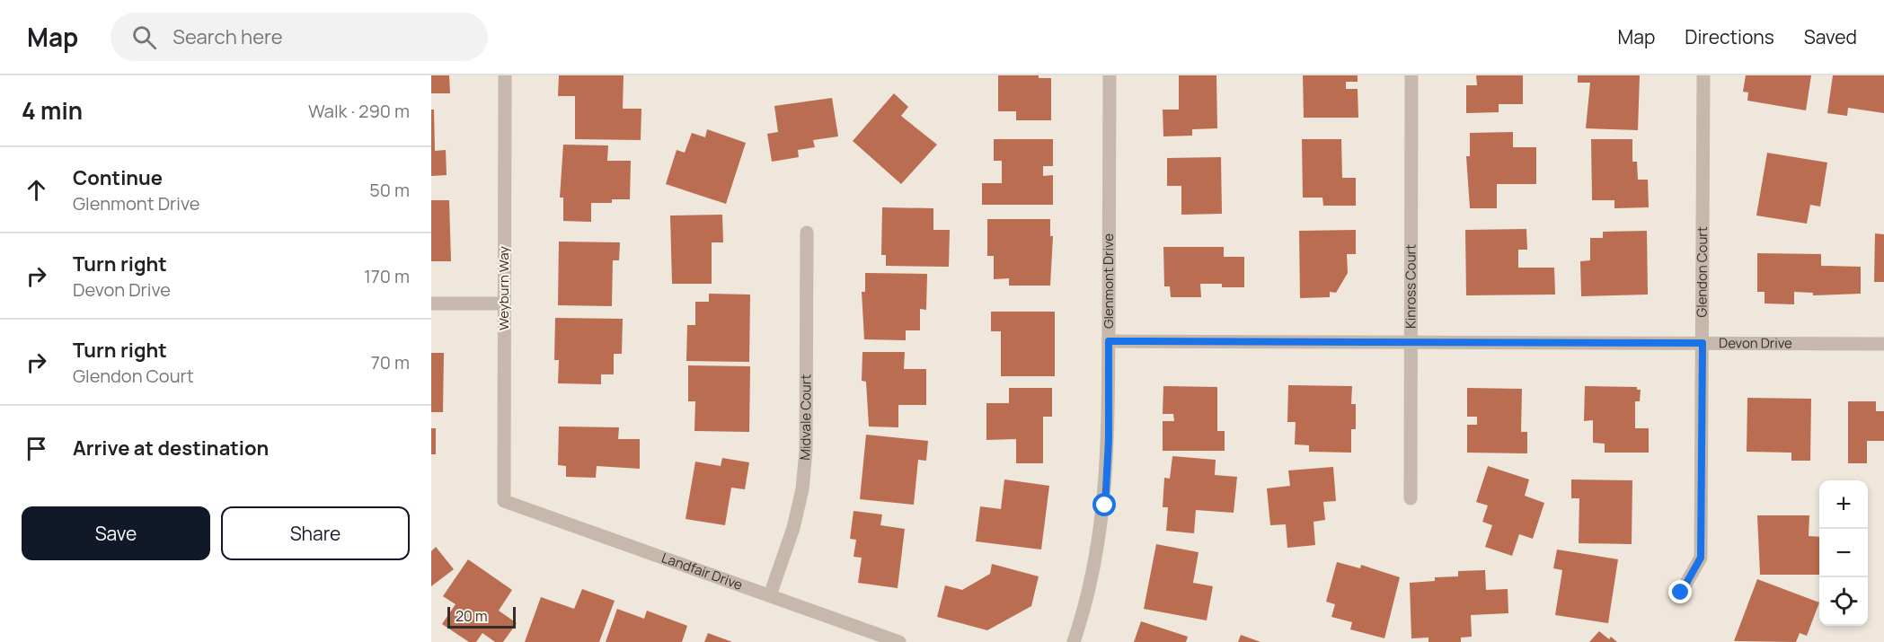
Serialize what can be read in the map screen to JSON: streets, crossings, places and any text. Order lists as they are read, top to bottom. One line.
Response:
{"streets":{"street":["Glendon Court","Glenmont Drive","Kinross Court","Weyburn Way","Devon Drive","Midvale Court","Landfair Drive"]},"crossings":[["Glendon Court","Devon Drive"],["Glenmont Drive","Devon Drive"],["Kinross Court","Devon Drive"],["Weyburn Way","Landfair Drive"],["Midvale Court","Landfair Drive"]],"scale_bar":"20 m","page":{"header":"Map","search":"Search here","nav":["Map","Directions","Saved"],"heading":["4 min","Walk · 290 m"],"list":[["Continue","Glenmont Drive","50 m"],["Turn right","Devon Drive","170 m"],["Turn right","Glendon Court","70 m"],"Arrive at destination"],"map_buttons":["+","−"],"buttons":["Save","Share"],"scale":"20 m"}}
